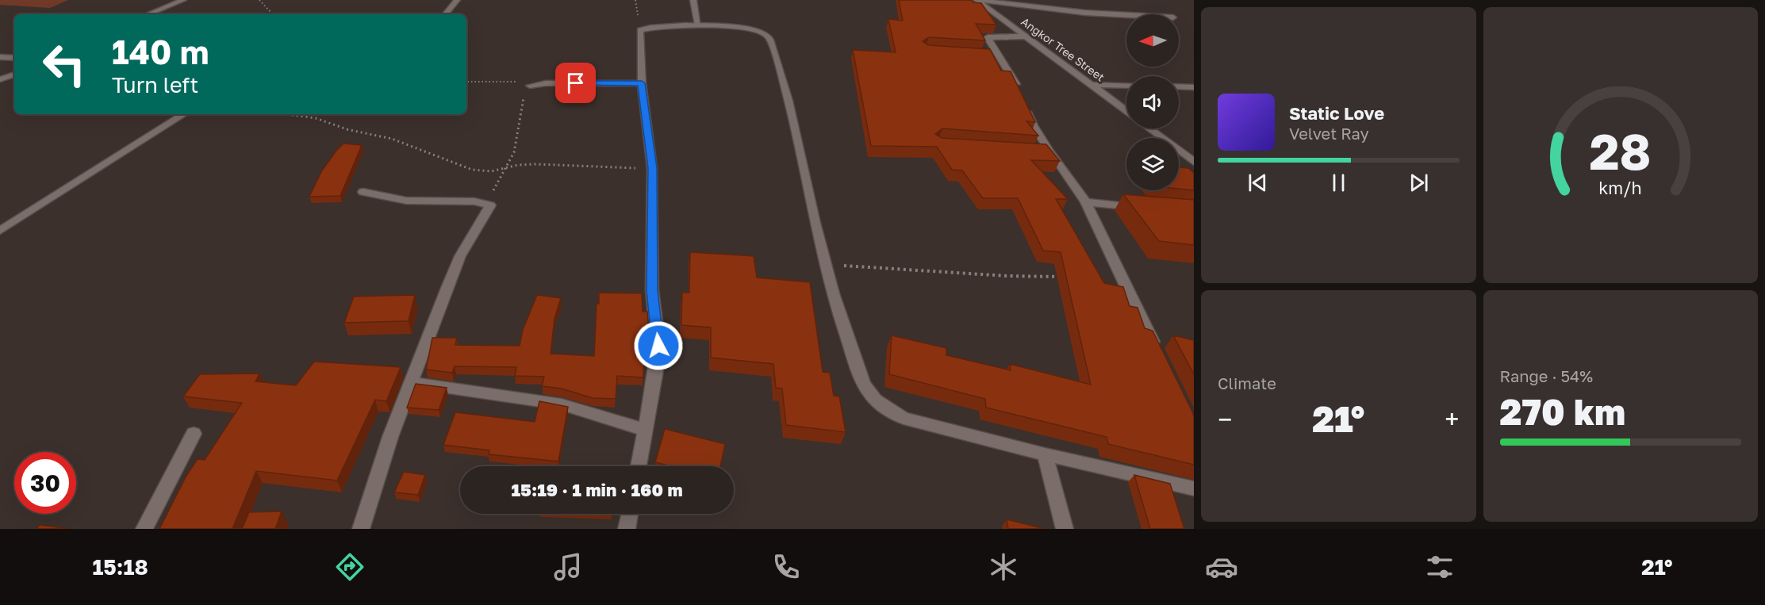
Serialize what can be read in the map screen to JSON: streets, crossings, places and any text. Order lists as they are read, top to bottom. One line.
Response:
{"streets":{"street":["Angkor Tree Street"]},"north":"left","page":{"turn":["140 m","Turn left"],"song":["Static Love","Velvet Ray"],"tile":["Climate",["Range · 54%","270 km"]],"heat":["−","21°","+"],"limit":"30","trip":"15:19 · 1 min · 160 m","tabs":["15:18","21°"],"gauge":["28","km/h"]}}
